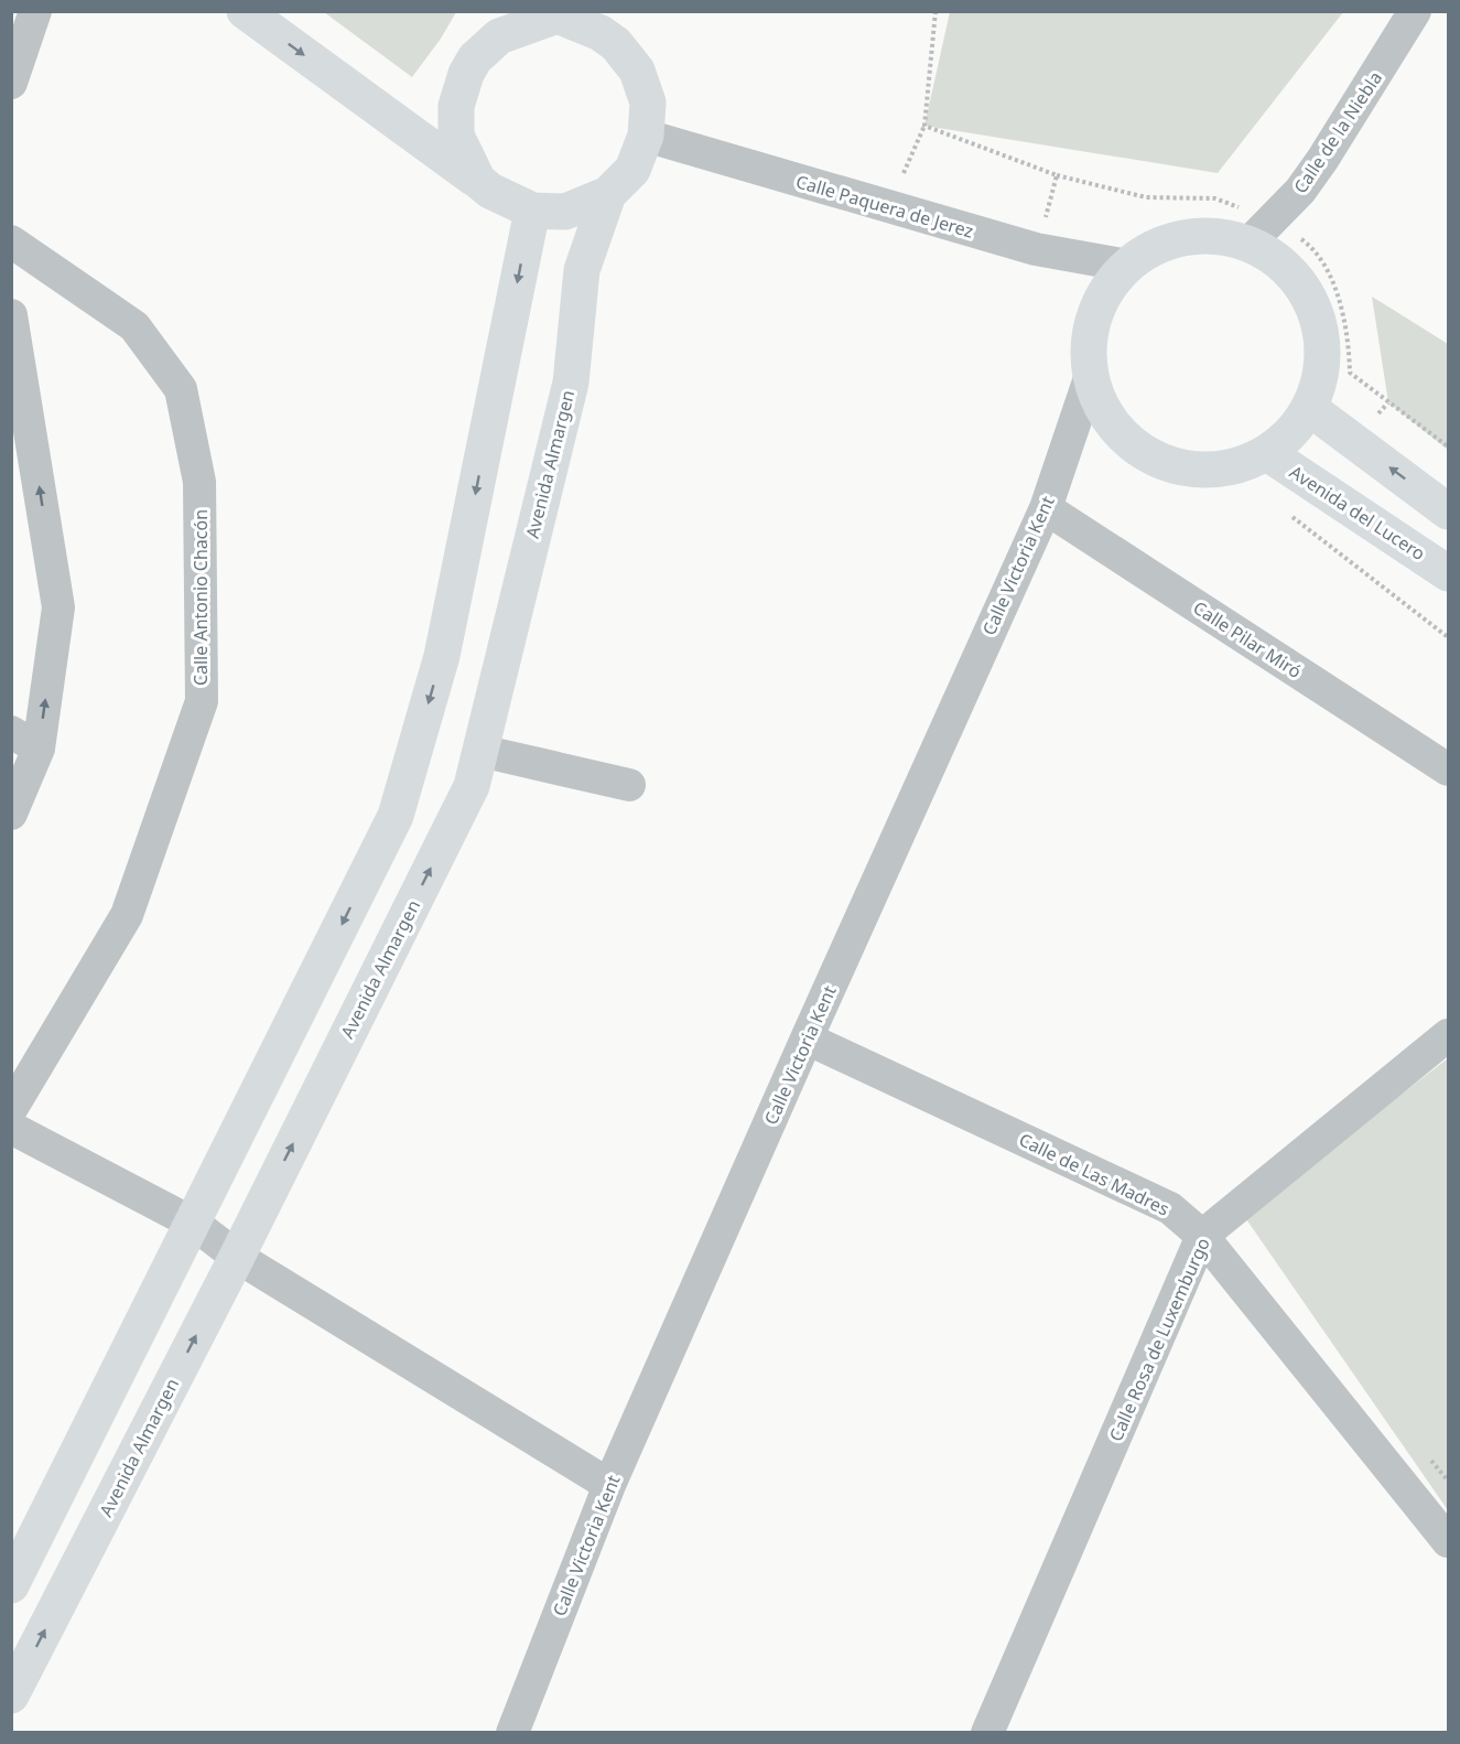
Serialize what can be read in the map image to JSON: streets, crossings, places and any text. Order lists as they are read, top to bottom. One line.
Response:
{"streets":{"street":["Calle de la Niebla","Calle Paquera de Jerez","Avenida Almargen","Avenida del Lucero","Calle Victoria Kent","Calle Antonio Chacón","Calle Pilar Miró","Calle de Las Madres","Calle Rosa de Luxemburgo"]},"crossings":[["Calle Paquera de Jerez","Avenida Almargen"],["Calle Victoria Kent","Calle Pilar Miró"],["Calle Victoria Kent","Calle de Las Madres"],["Calle de Las Madres","Calle Rosa de Luxemburgo"]]}
